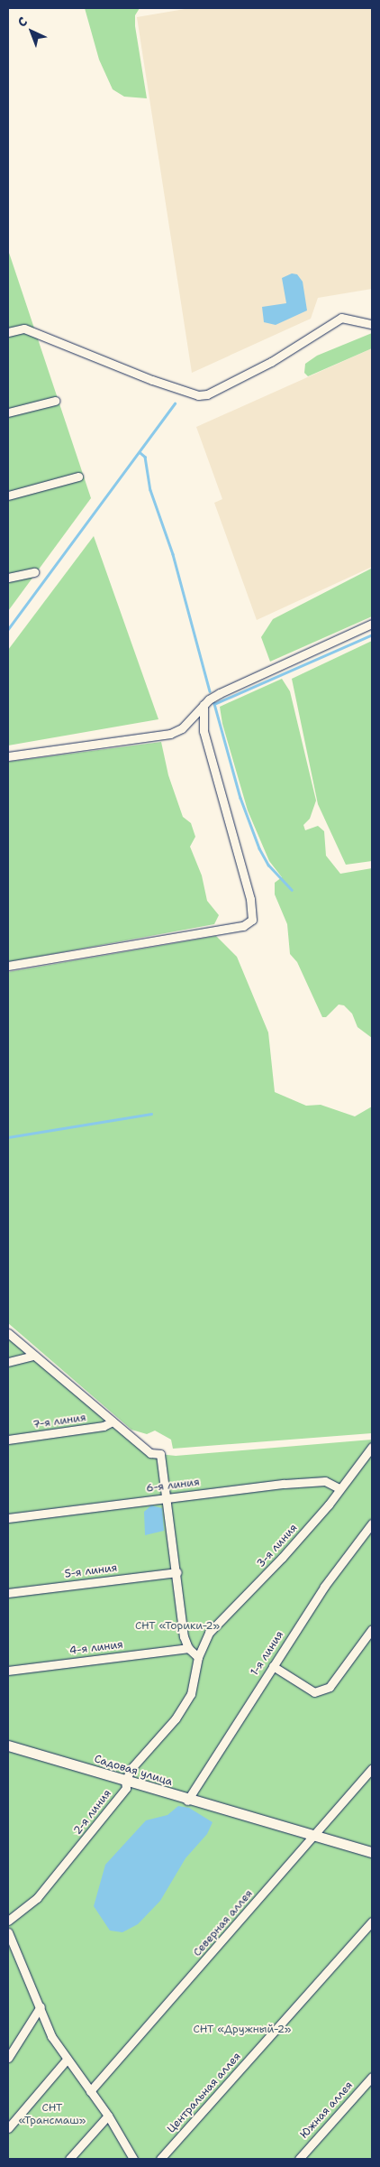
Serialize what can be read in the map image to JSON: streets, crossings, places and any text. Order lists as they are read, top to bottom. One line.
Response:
{"streets":{"street":["7-я линия","6-я линия","3-я линия","5-я линия","4-я линия","1-я линия","Садовая улица","2-я линия","Северная аллея","Центральная аллея","Южная аллея"]},"crossings":[["6-я линия","3-я линия"],["3-я линия","2-я линия"],["1-я линия","Садовая улица"],["Садовая улица","2-я линия"],["Садовая улица","Северная аллея"]],"parks":["СНТ «Торики-2»","СНТ «Дружный-2»","СНТ «Трансмаш»"],"north":"top left"}
